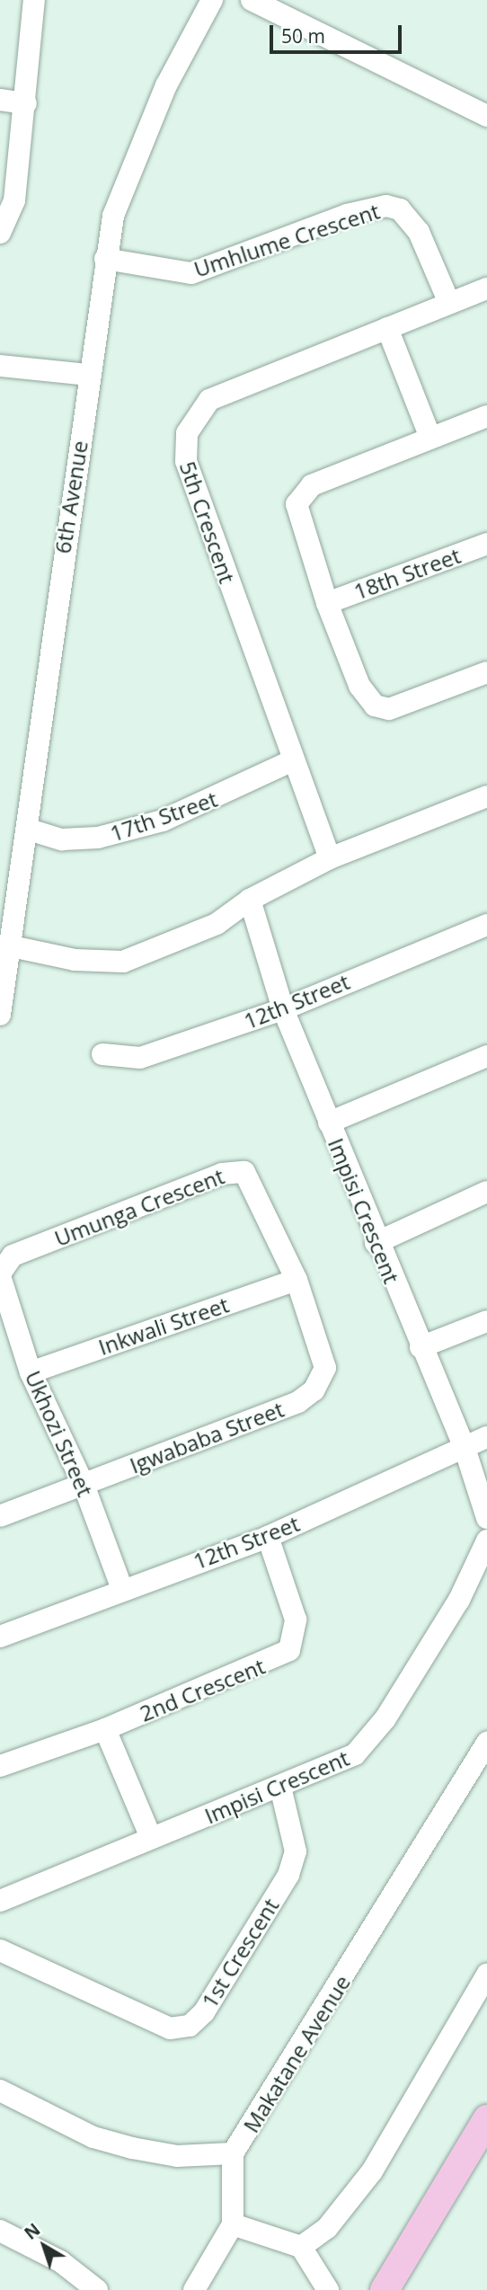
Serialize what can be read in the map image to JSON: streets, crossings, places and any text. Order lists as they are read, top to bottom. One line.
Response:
{"streets":{"street":["Umhlume Crescent","6th Avenue","5th Crescent","18th Street","17th Street","12th Street","Umunga Crescent","Impisi Crescent","Inkwali Street","Ukhozi Street","Igwababa Street","2nd Crescent","1st Crescent","Makatane Avenue"]},"crossings":[["Umhlume Crescent","6th Avenue"],["Umhlume Crescent","5th Crescent"],["6th Avenue","17th Street"],["5th Crescent","17th Street"],["12th Street","Impisi Crescent"],["12th Street","Ukhozi Street"],["12th Street","2nd Crescent"],["Umunga Crescent","Inkwali Street"],["Umunga Crescent","Ukhozi Street"],["Umunga Crescent","Igwababa Street"],["Impisi Crescent","1st Crescent"],["Inkwali Street","Ukhozi Street"],["Ukhozi Street","Igwababa Street"]],"scale_bar":"50 m","north":"top left"}
